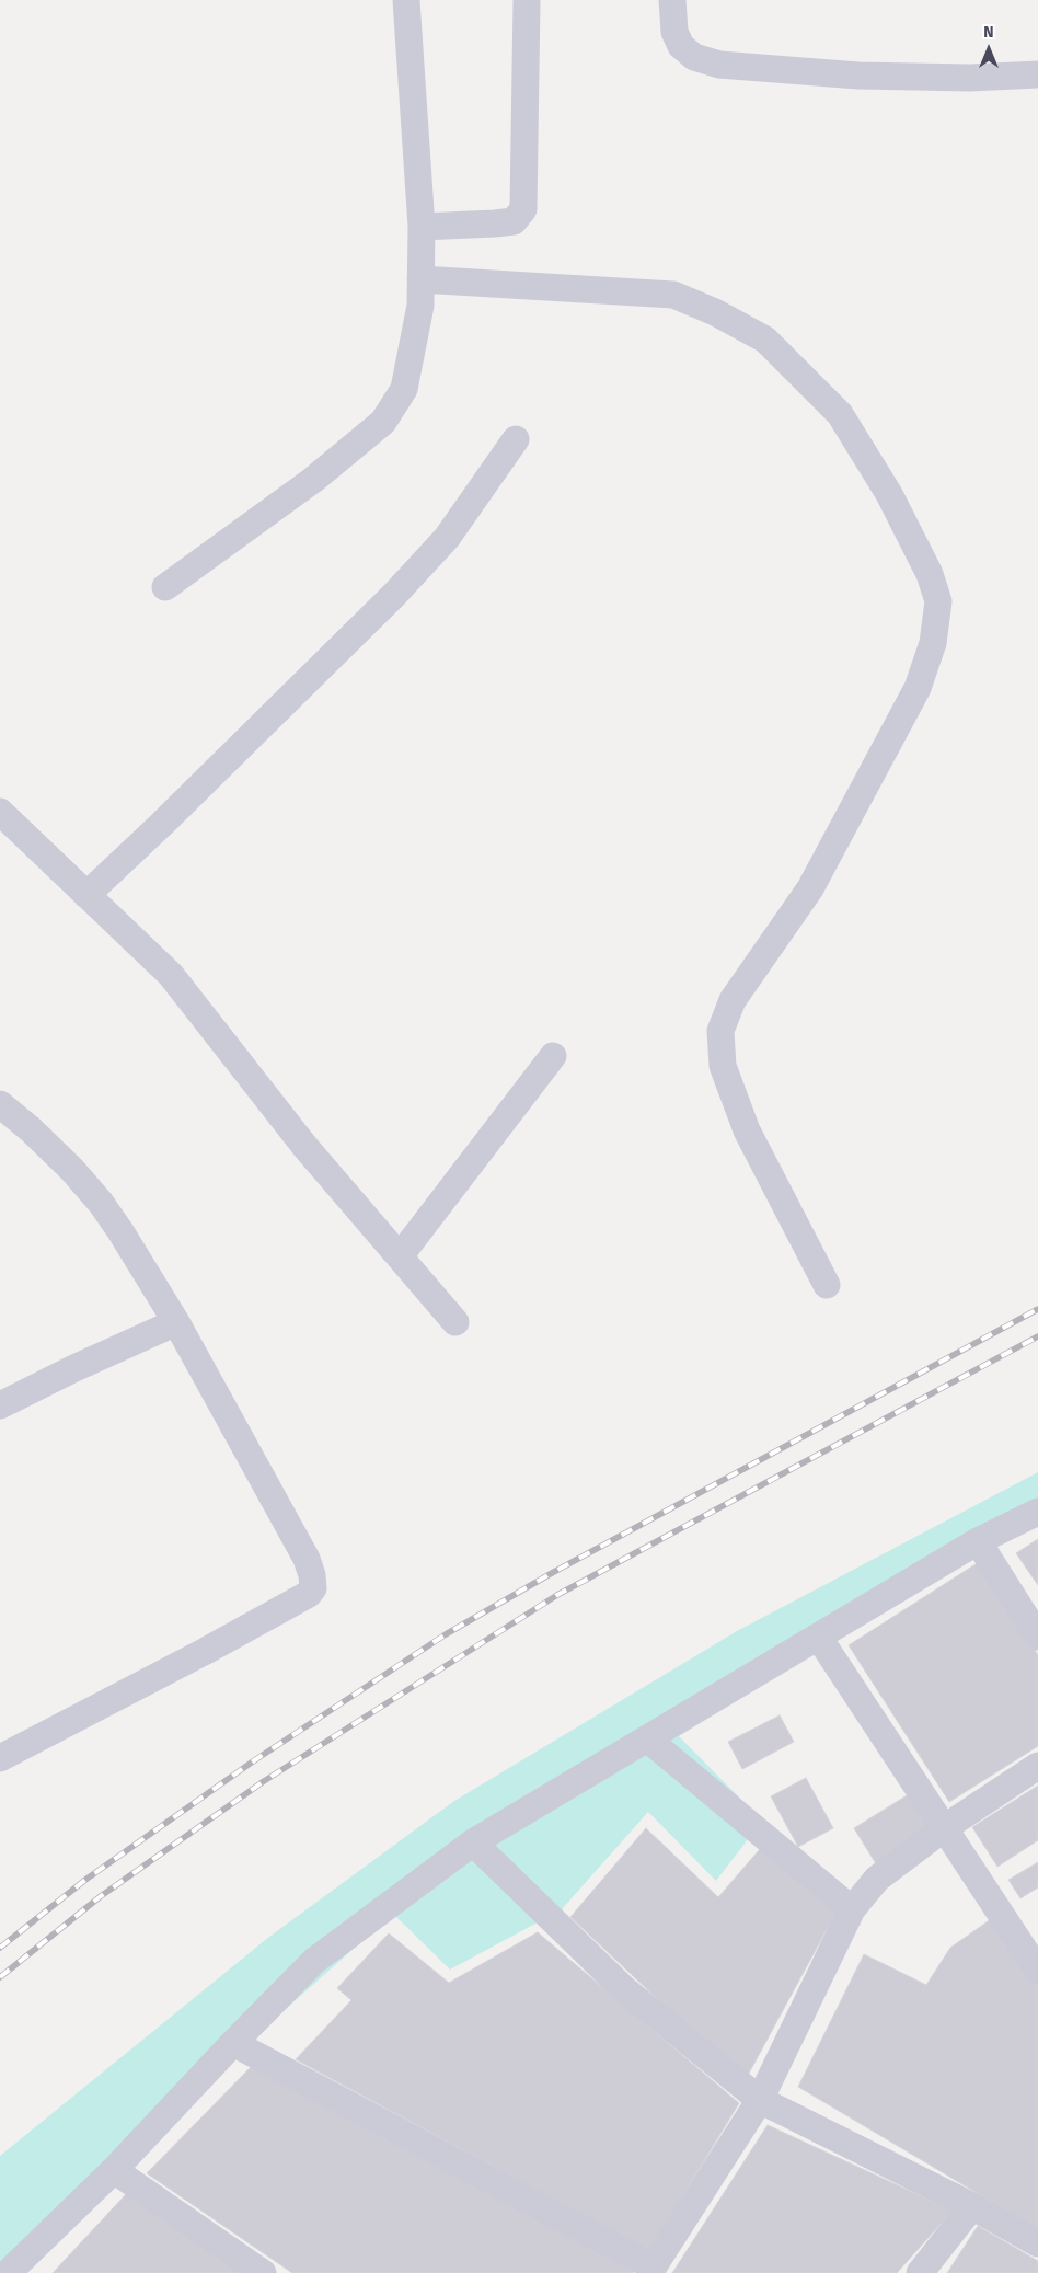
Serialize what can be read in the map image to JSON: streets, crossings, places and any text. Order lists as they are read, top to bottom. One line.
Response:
{"north":"top"}
